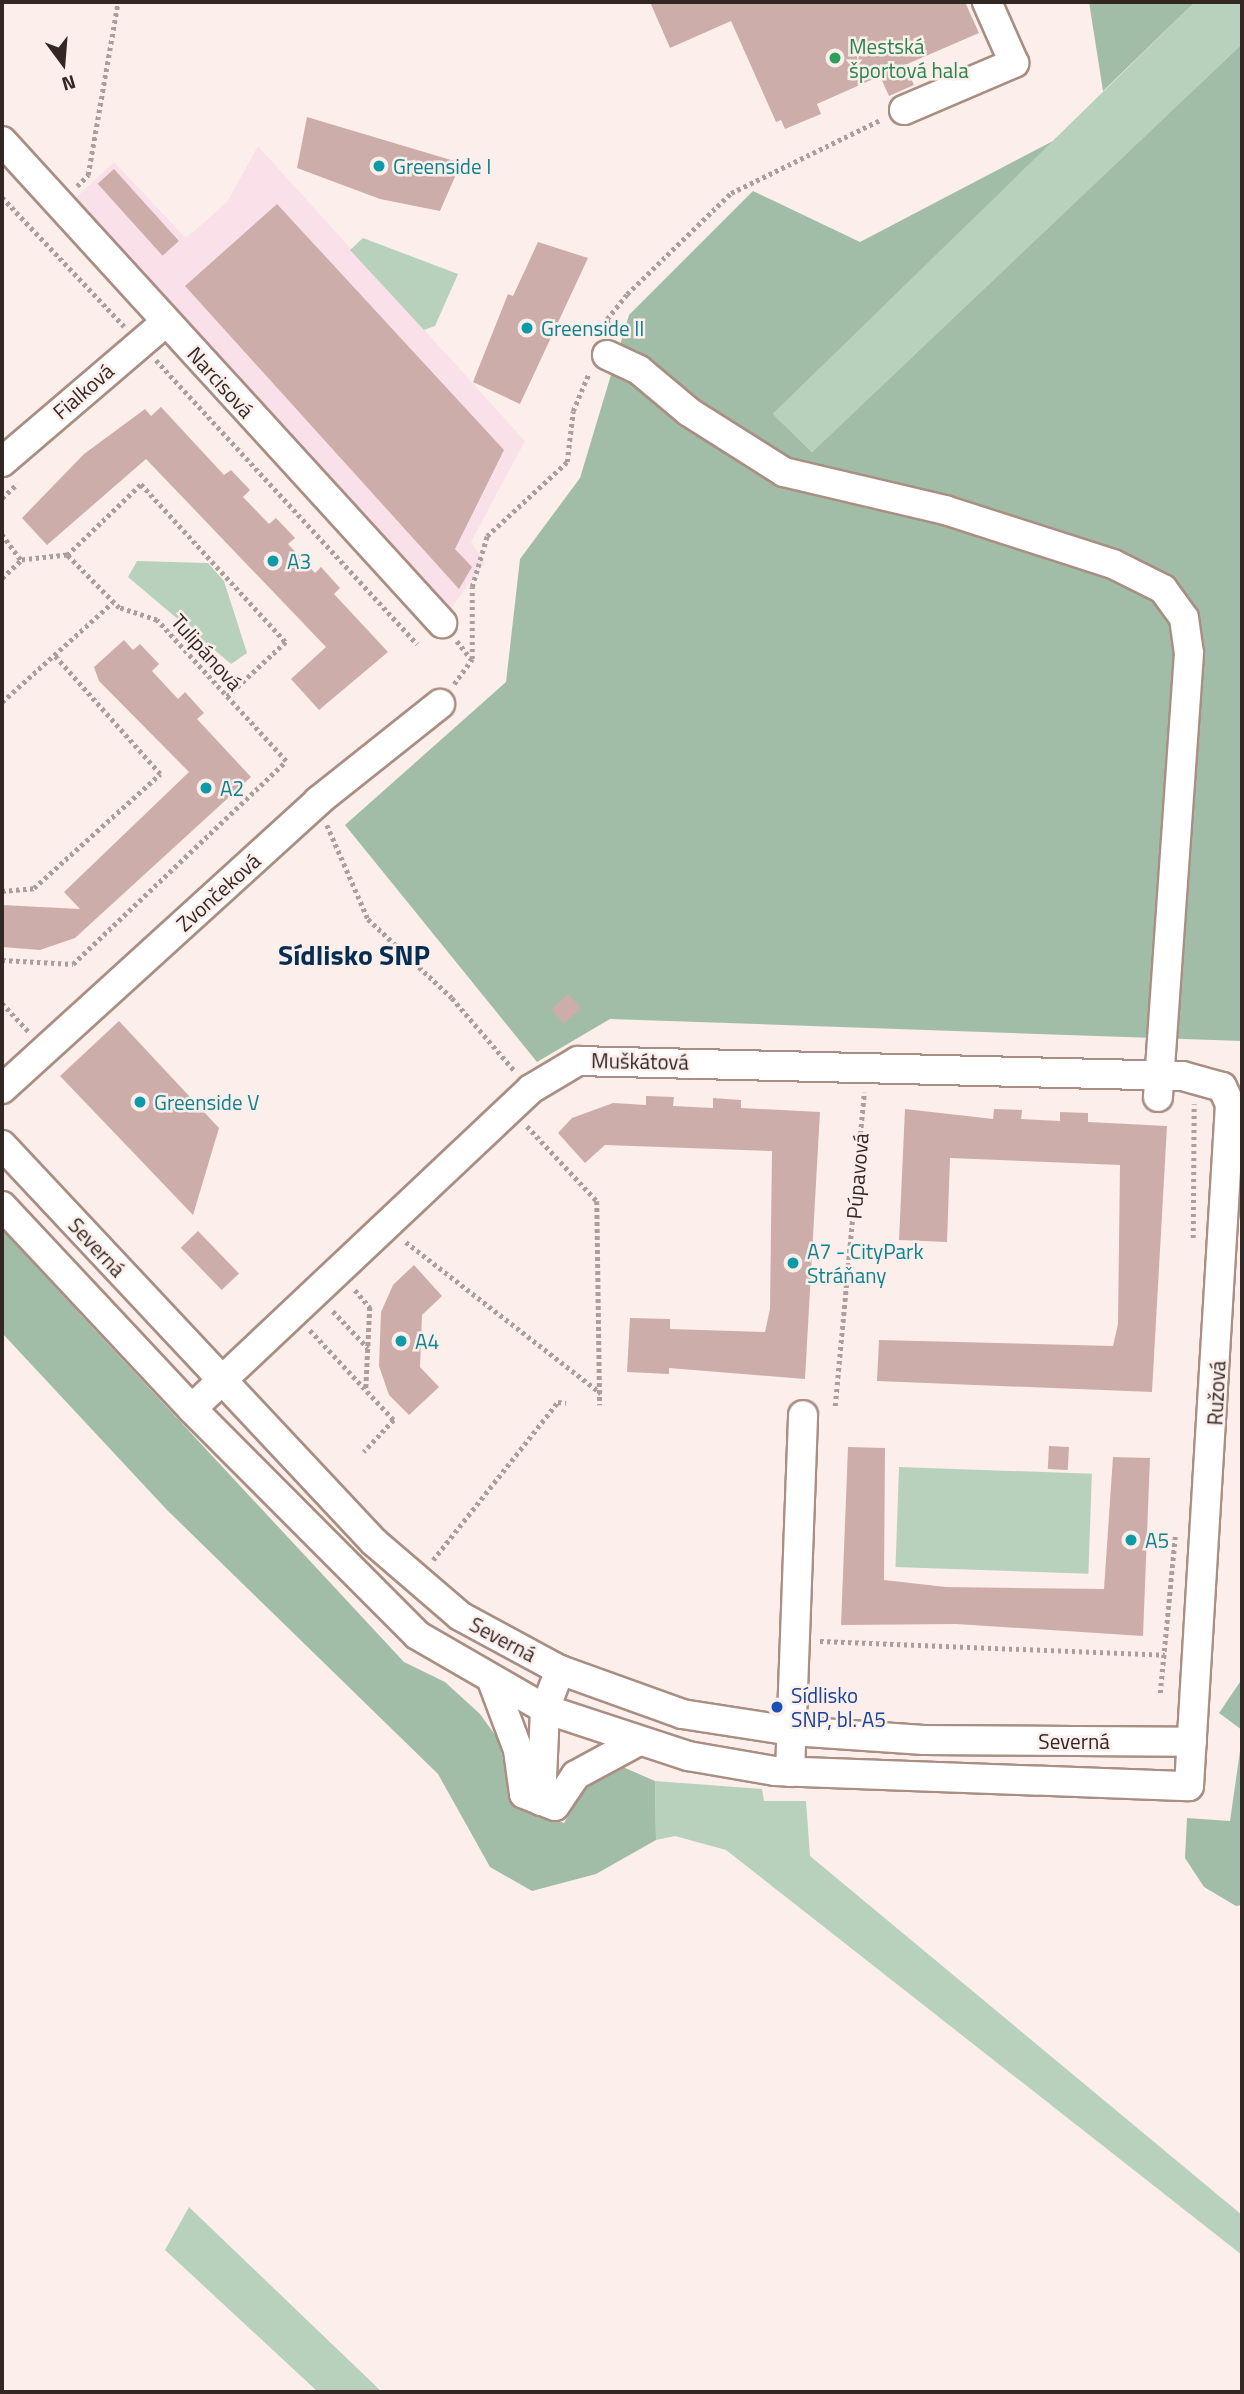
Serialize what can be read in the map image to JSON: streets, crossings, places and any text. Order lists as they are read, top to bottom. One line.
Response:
{"streets":{"street":["Narcisová","Fialková","Zvončeková","Muškátová","Severná","Ružová"],"path":["Tulipánová","Púpavová"]},"crossings":[["Narcisová","Fialková"],["Muškátová","Púpavová"],["Muškátová","Severná"],["Muškátová","Ružová"],["Severná","Ružová"]],"districts":["Sídlisko SNP"],"places":["Mestská športová hala","Greenside I","Greenside II","A3","A2","Greenside V","A7 - CityPark Stráňany","A4","A5","Sídlisko SNP, bl. A5"],"north":"bottom"}
